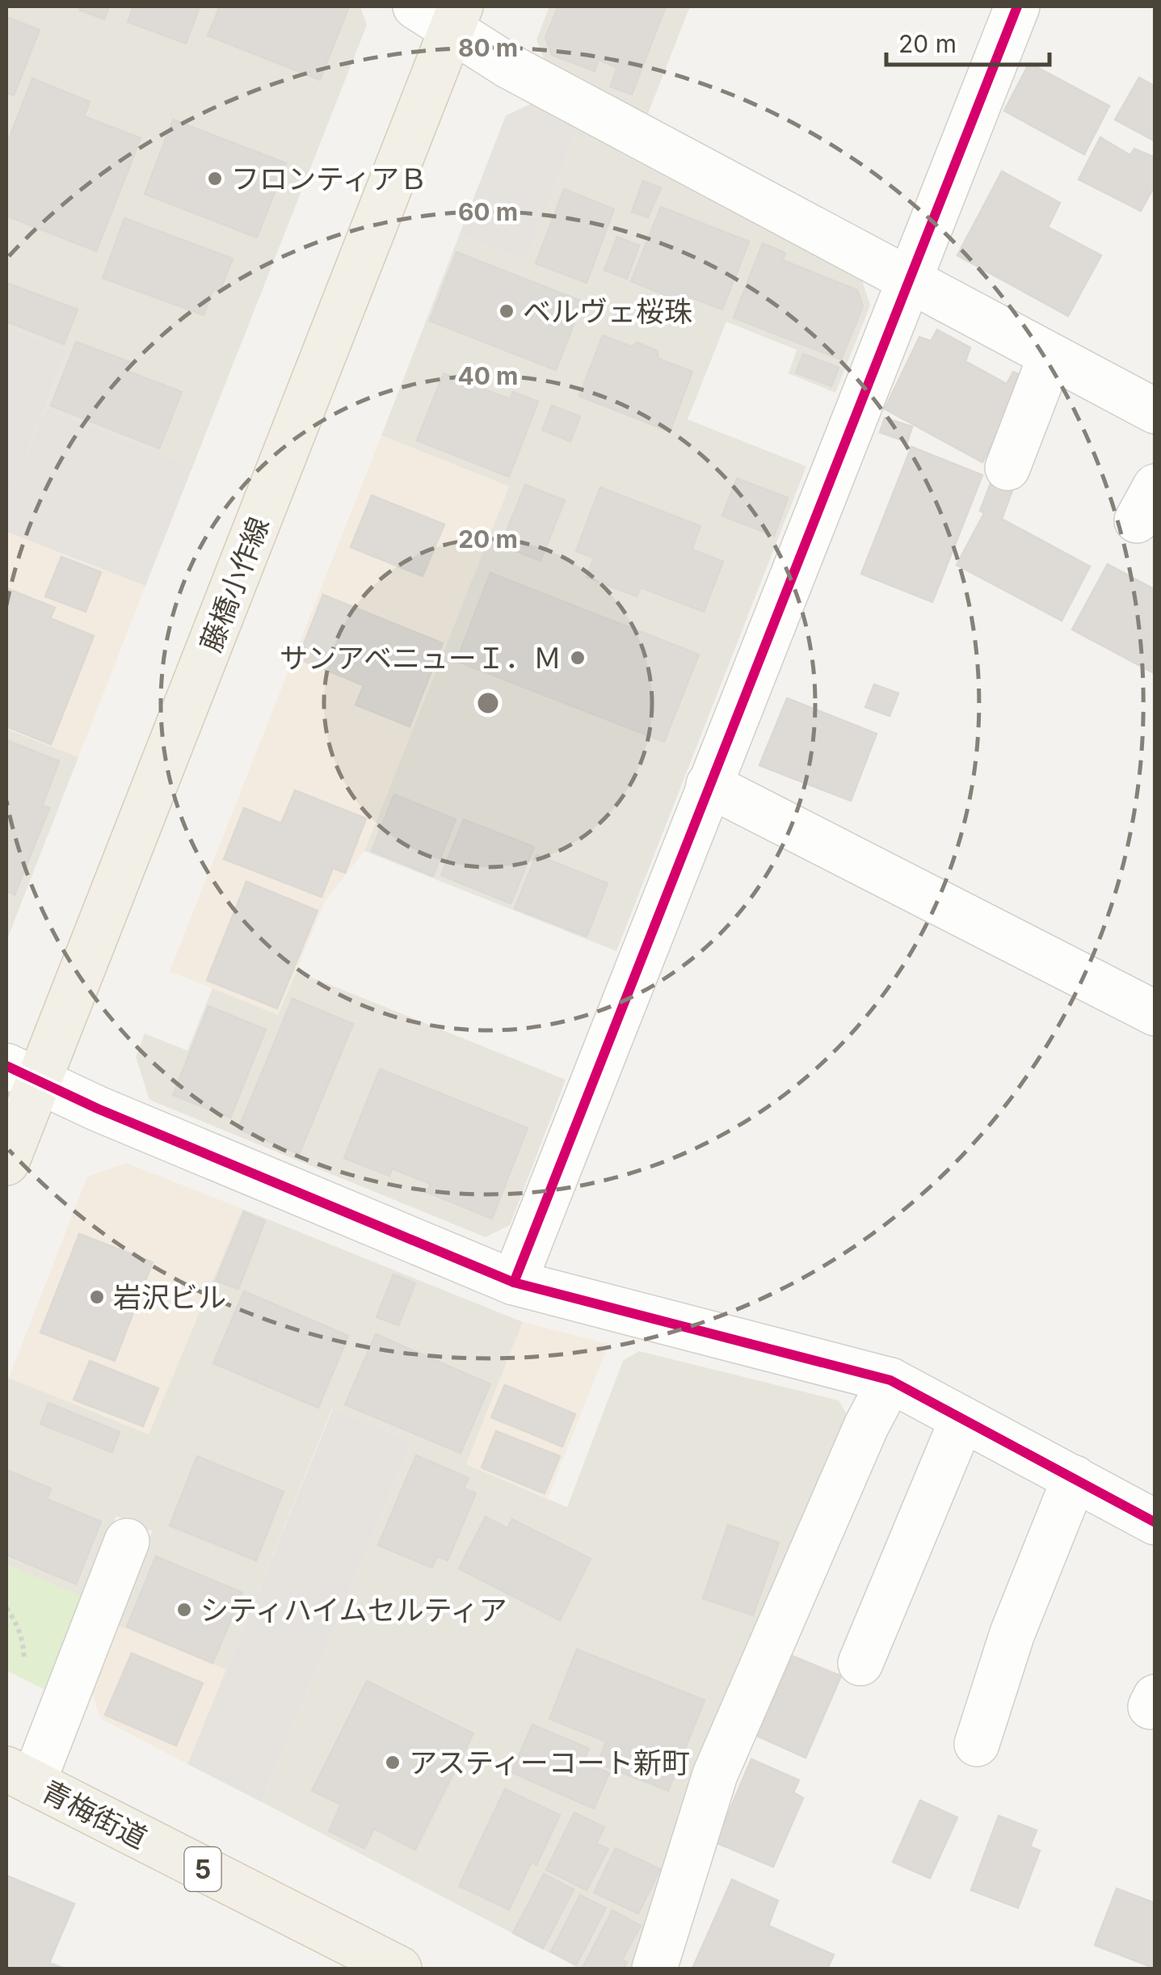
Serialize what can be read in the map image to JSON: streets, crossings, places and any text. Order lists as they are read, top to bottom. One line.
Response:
{"streets":{"main road":["藤橋小作線","青梅街道","5"]},"places":["フロンティアＢ","ベルヴェ桜珠","サンアベニューＩ．Ｍ","岩沢ビル","シティハイムセルティア","アスティーコート新町"],"scale_bar":"20 m","rings":["80 m","60 m","40 m","20 m"]}
